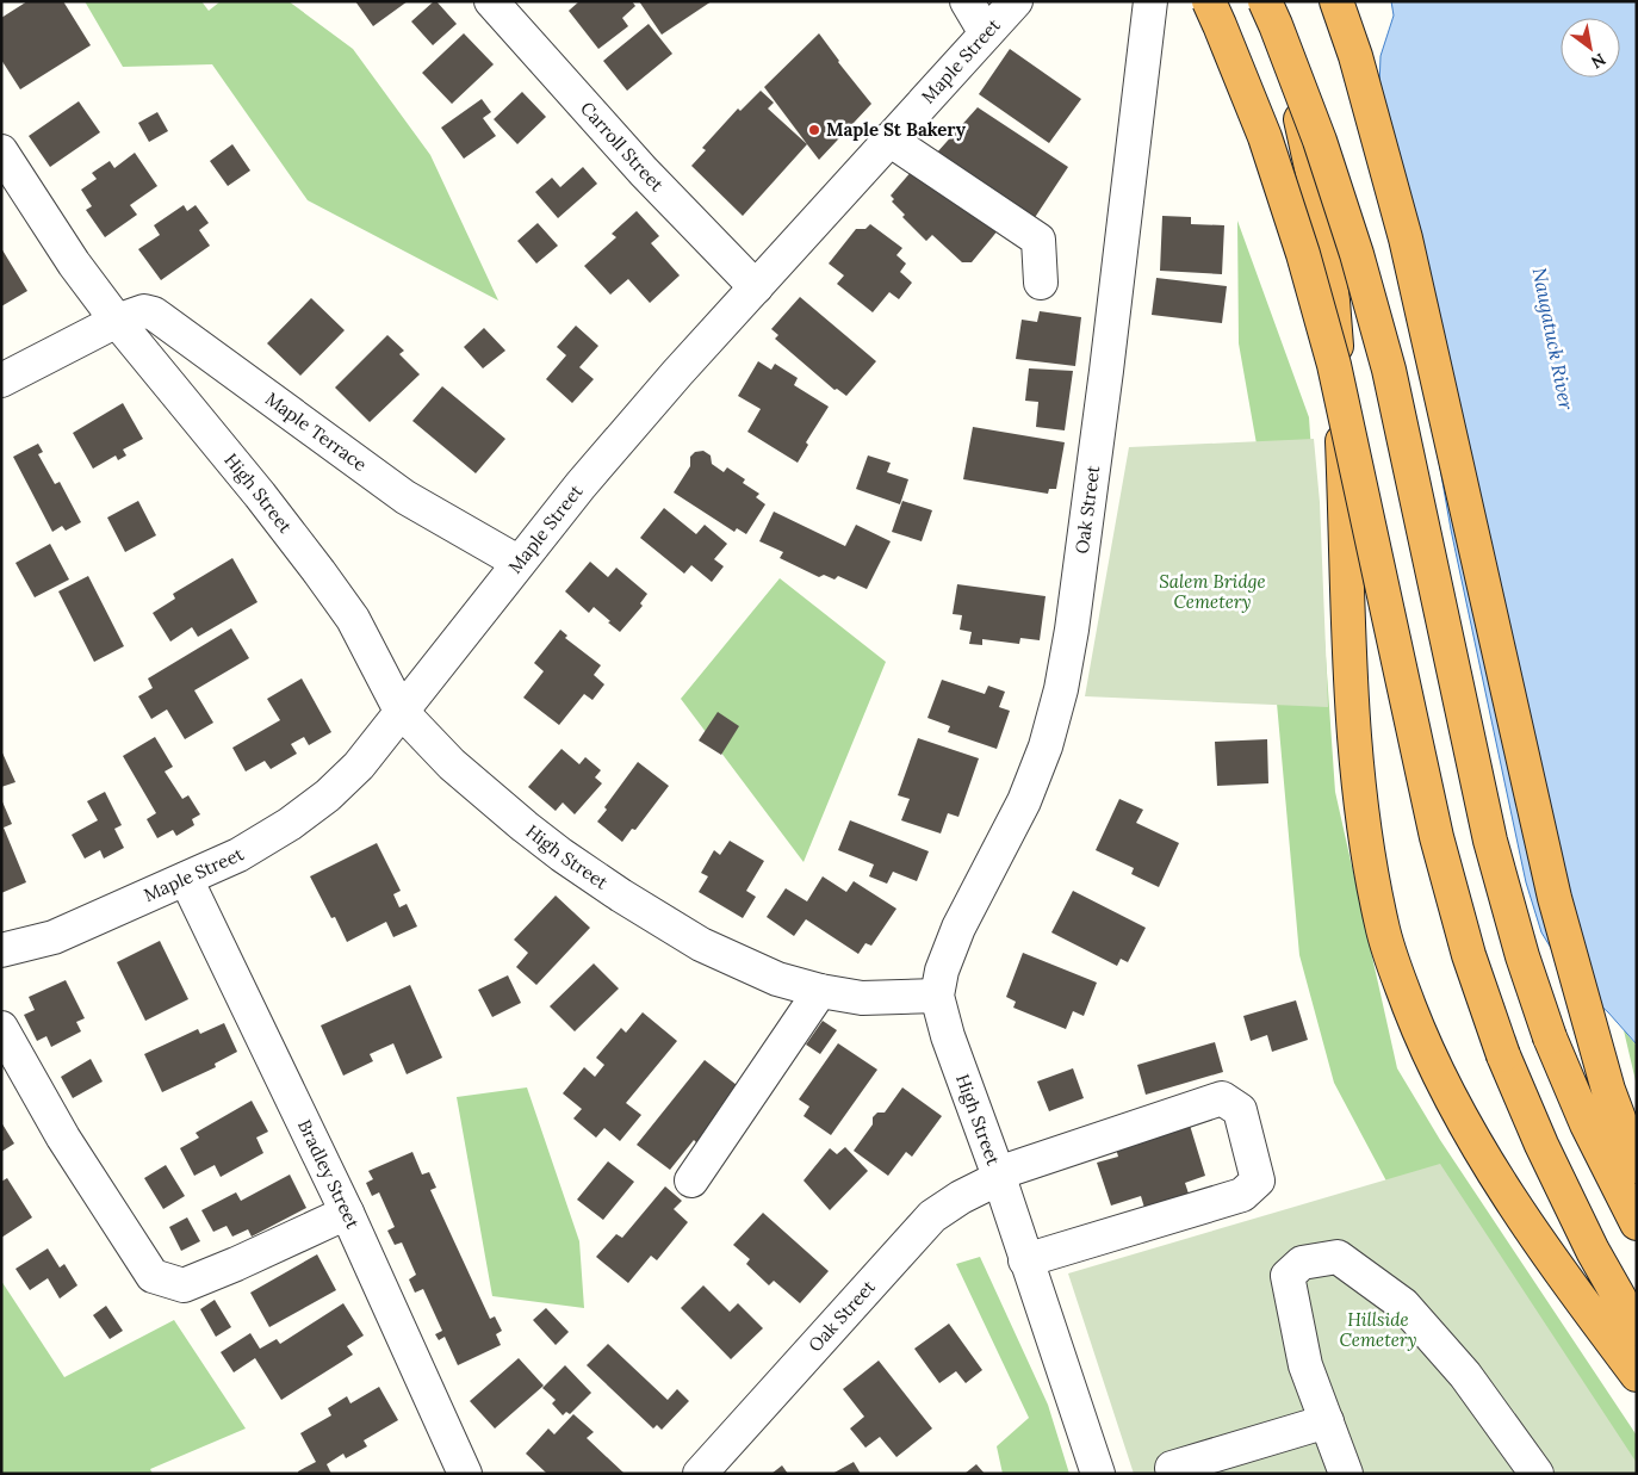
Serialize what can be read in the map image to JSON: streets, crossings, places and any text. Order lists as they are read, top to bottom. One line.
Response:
{"streets":{"street":["Maple Street","Carroll Street","Maple Terrace","High Street","Oak Street","Bradley Street"]},"crossings":[["Maple Street","Carroll Street"],["Maple Street","Maple Terrace"],["Maple Street","High Street"],["Maple Street","Bradley Street"],["Maple Terrace","High Street"],["High Street","Oak Street"]],"water":["Naugatuck River"],"parks":["Salem Bridge Cemetery","Hillside Cemetery"],"places":["Maple St Bakery"],"north":"bottom right"}
